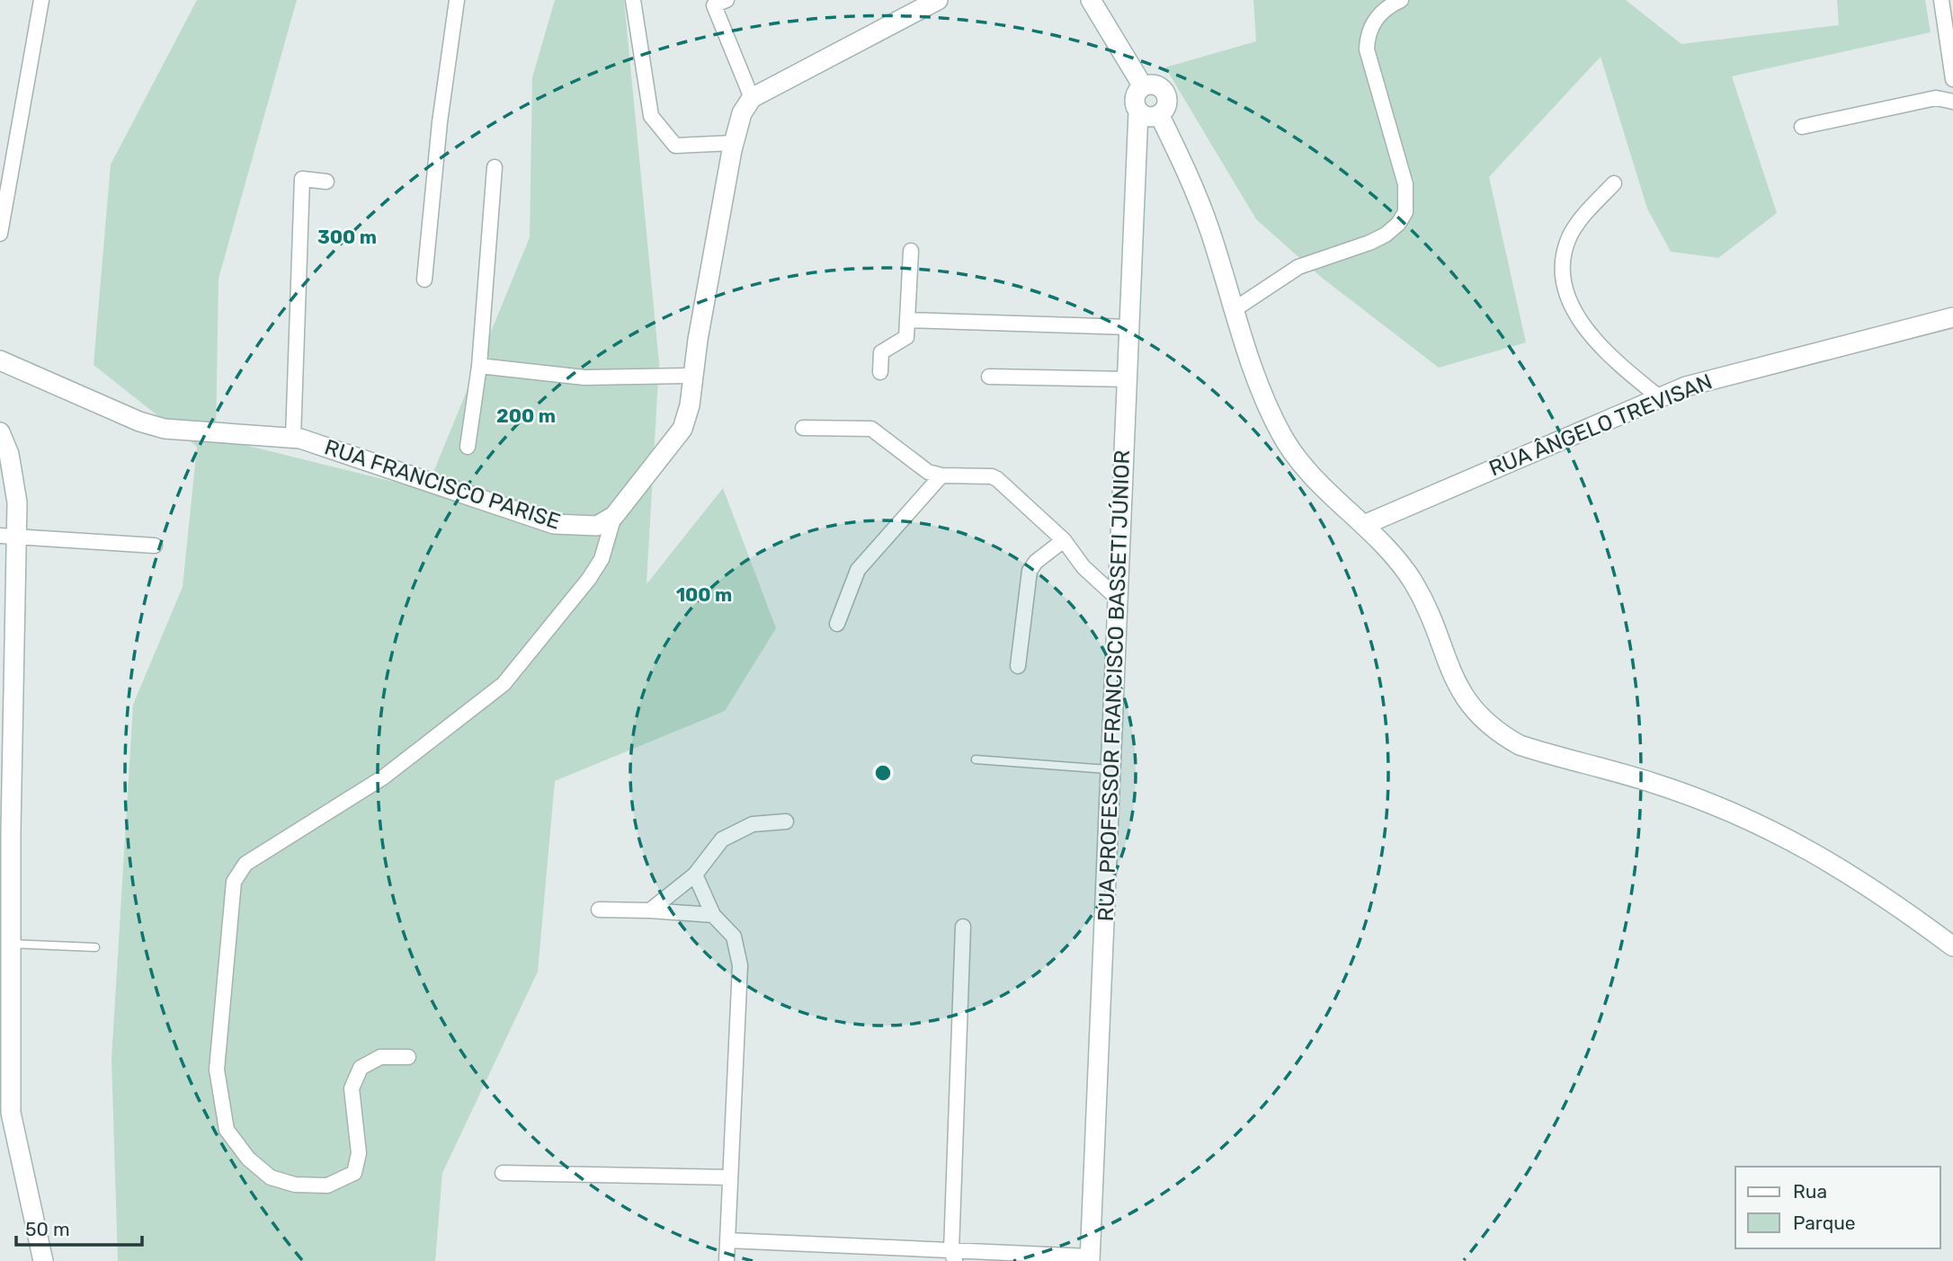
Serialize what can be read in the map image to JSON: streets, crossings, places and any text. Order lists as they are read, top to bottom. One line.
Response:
{"streets":{"main road":["RUA ÂNGELO TREVISAN","RUA FRANCISCO PARISE","RUA PROFESSOR FRANCISCO BASSETI JÚNIOR"]},"legend":["Rua","Parque"],"scale_bar":"50 m","rings":["300 m","200 m","100 m"]}
